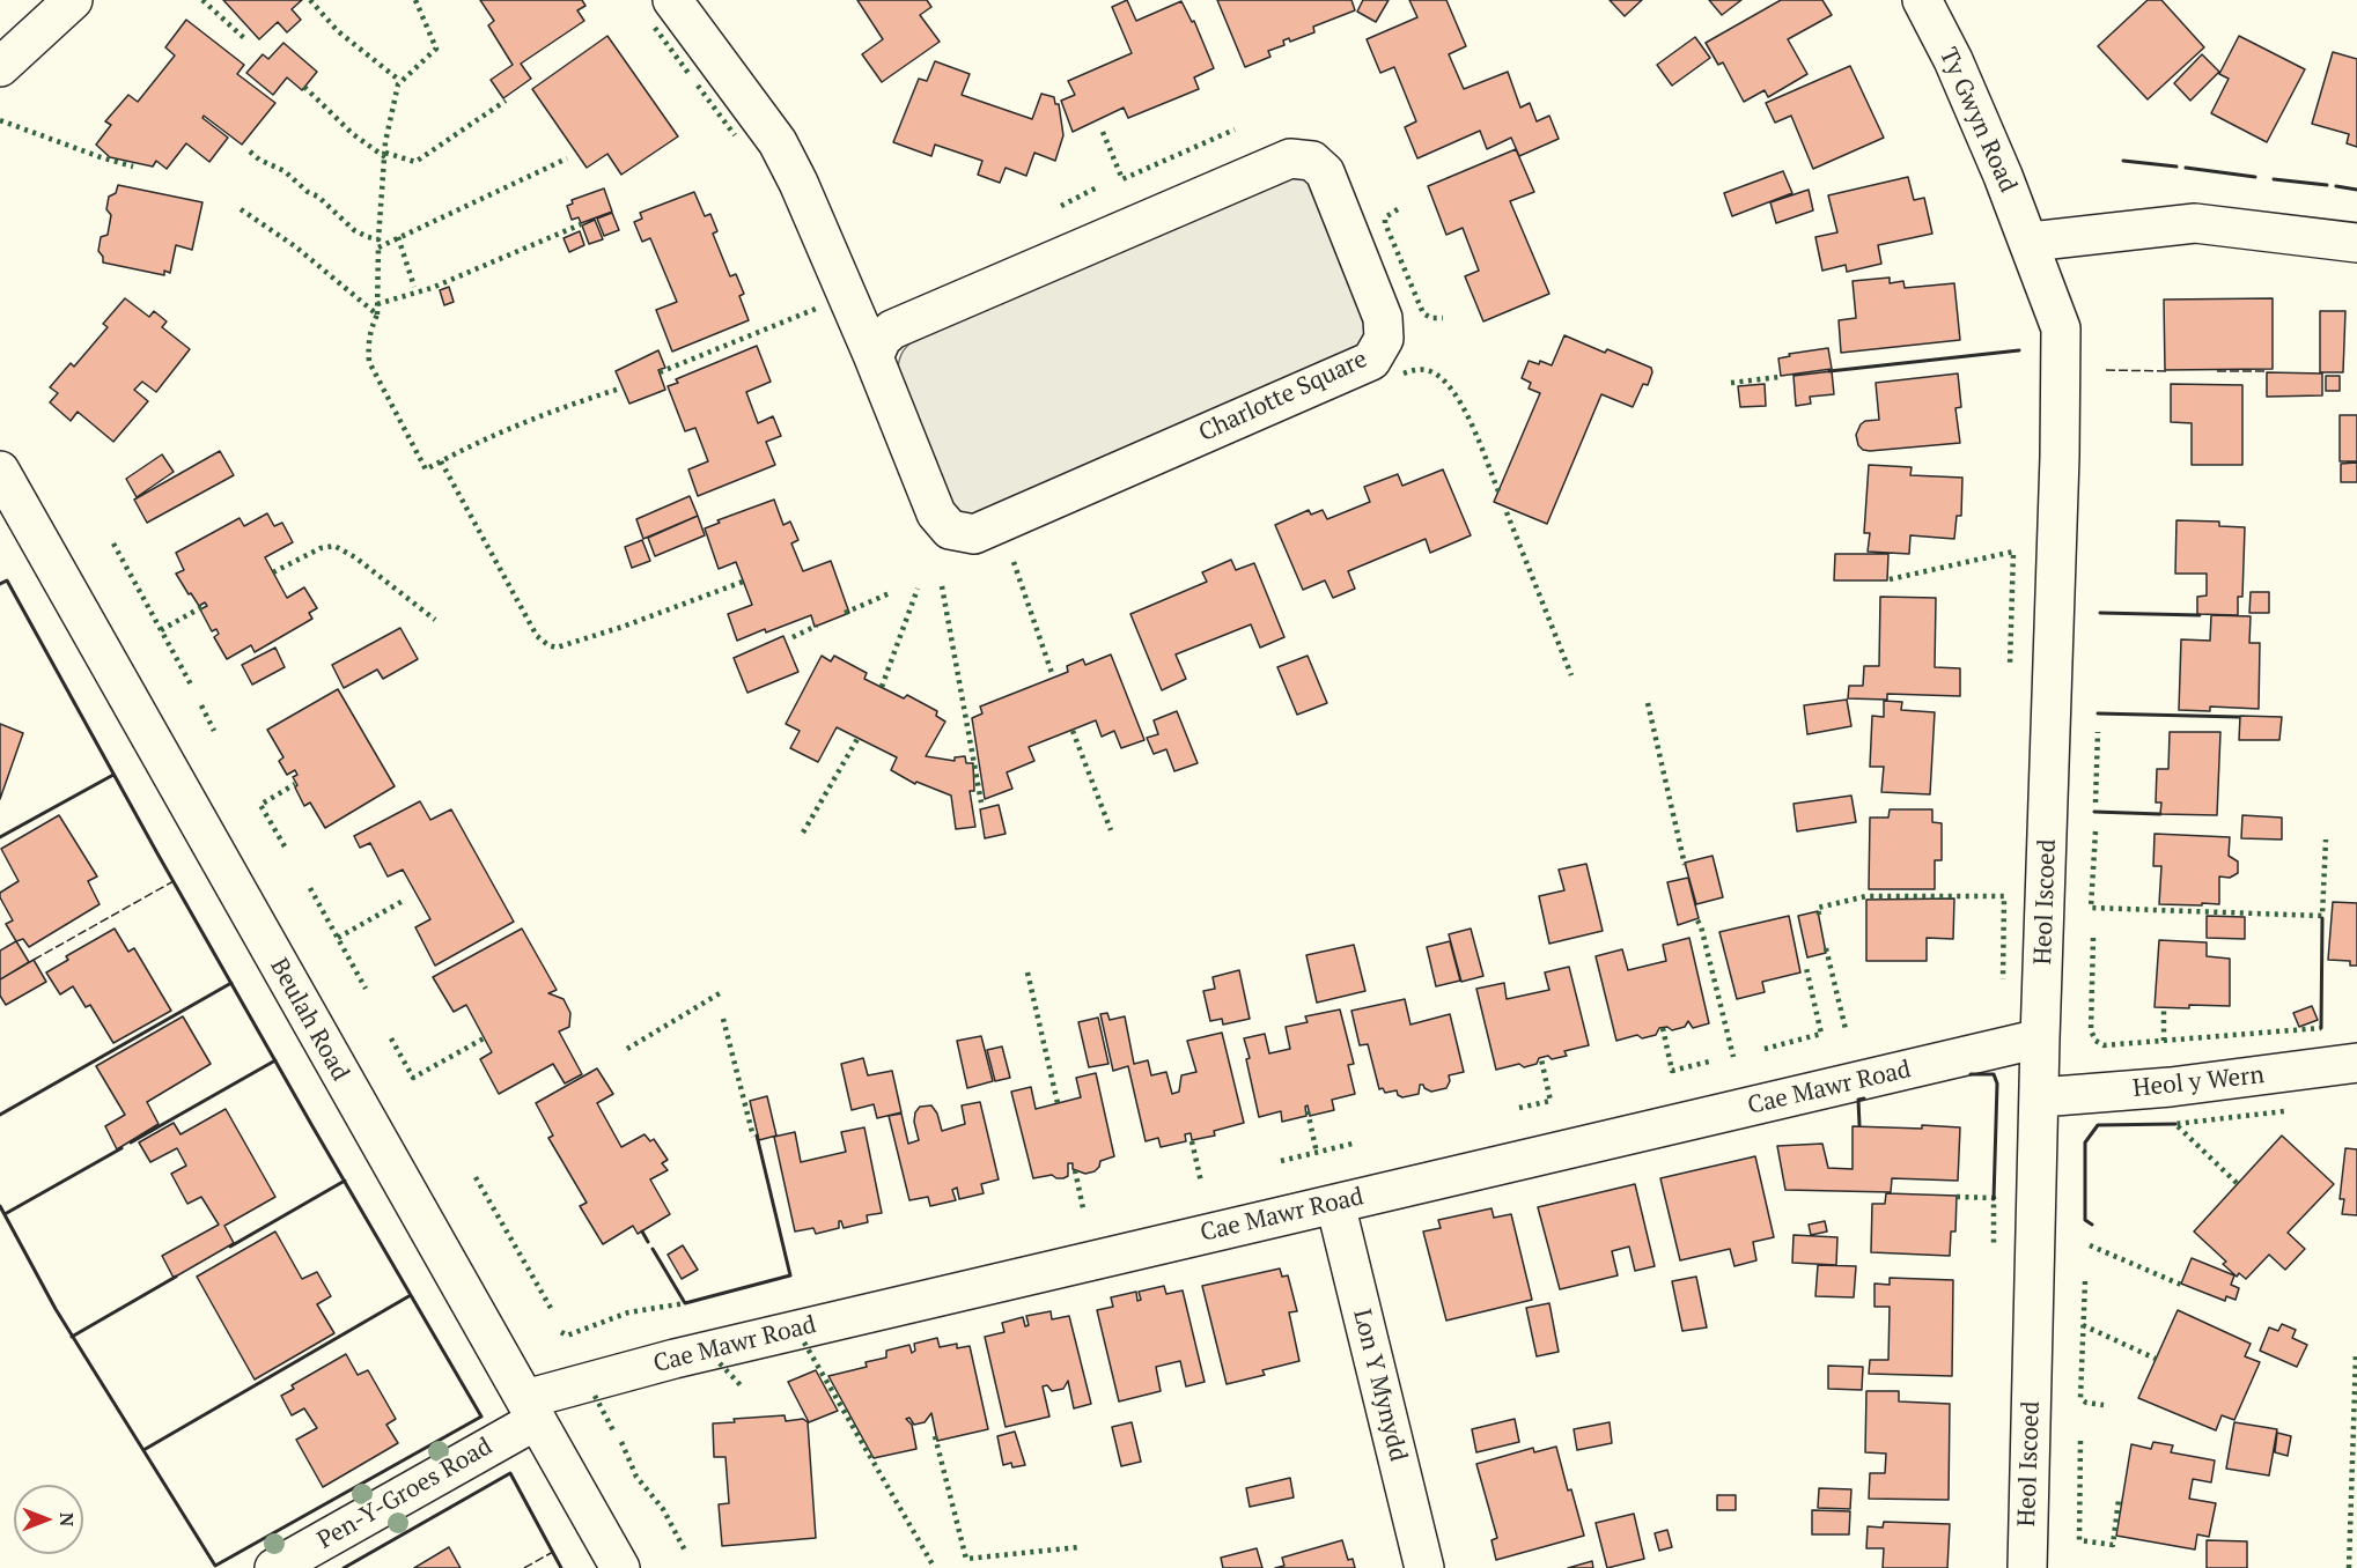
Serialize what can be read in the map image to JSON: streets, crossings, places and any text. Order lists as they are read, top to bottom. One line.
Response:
{"streets":{"street":["Ty Gwyn Road","Charlotte Square","Heol Iscoed","Beulah Road","Heol y Wern","Cae Mawr Road","Lon Y Mynydd","Pen-Y-Groes Road"]},"crossings":[["Ty Gwyn Road","Heol Iscoed"],["Heol Iscoed","Heol y Wern"],["Heol Iscoed","Cae Mawr Road"],["Beulah Road","Cae Mawr Road"],["Beulah Road","Pen-Y-Groes Road"],["Cae Mawr Road","Lon Y Mynydd"],["Cae Mawr Road","Pen-Y-Groes Road"]],"north":"right"}
